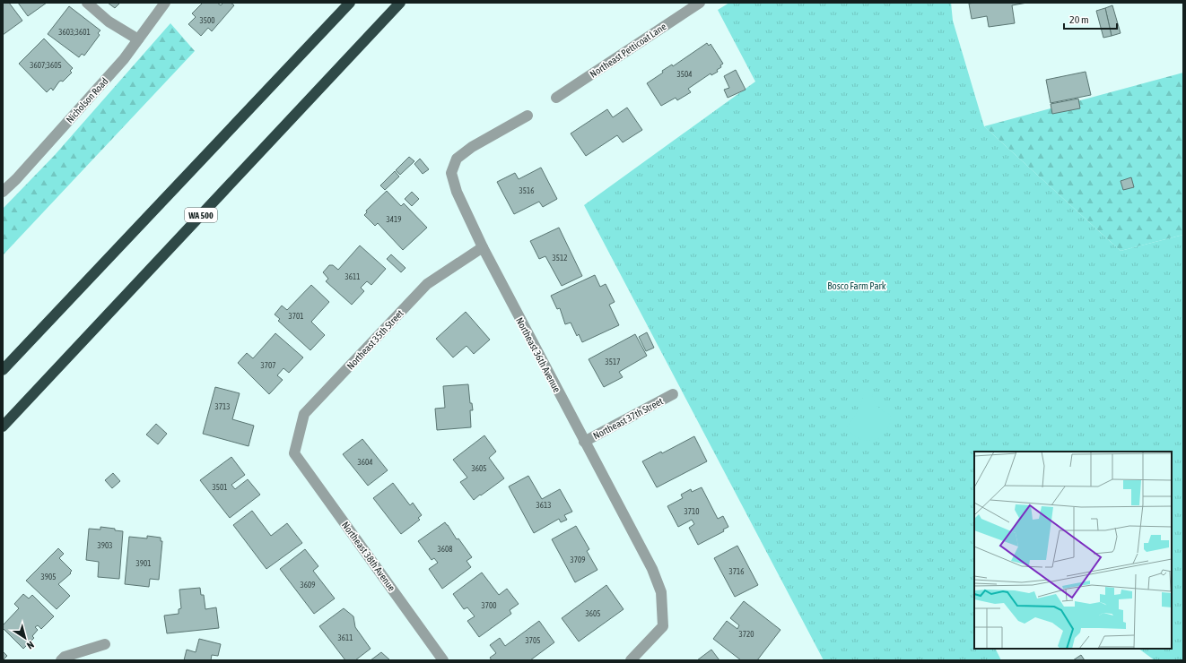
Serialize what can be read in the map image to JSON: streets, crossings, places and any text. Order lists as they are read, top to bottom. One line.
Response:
{"streets":{"highway":["WA 500"],"street":["Northeast Petticoat Lane","Nicholson Road","Northeast 35th Street","Northeast 36th Avenue","Northeast 37th Street","Northeast 38th Avenue"]},"crossings":[["Northeast 35th Street","Northeast 36th Avenue"],["Northeast 35th Street","Northeast 38th Avenue"],["Northeast 36th Avenue","Northeast 37th Street"]],"parks":["Bosco Farm Park"],"house_numbers":["3500","3603;3601","3607;3605","3504","3516","3419","3512","3611","3701","3517","3707","3713","3604","3605","3501","3613","3710","3903","3608","3709","3901","3716","3905","3609","3700","3605","3720","3611","3705"],"scale_bar":"20 m","north":"bottom right"}
